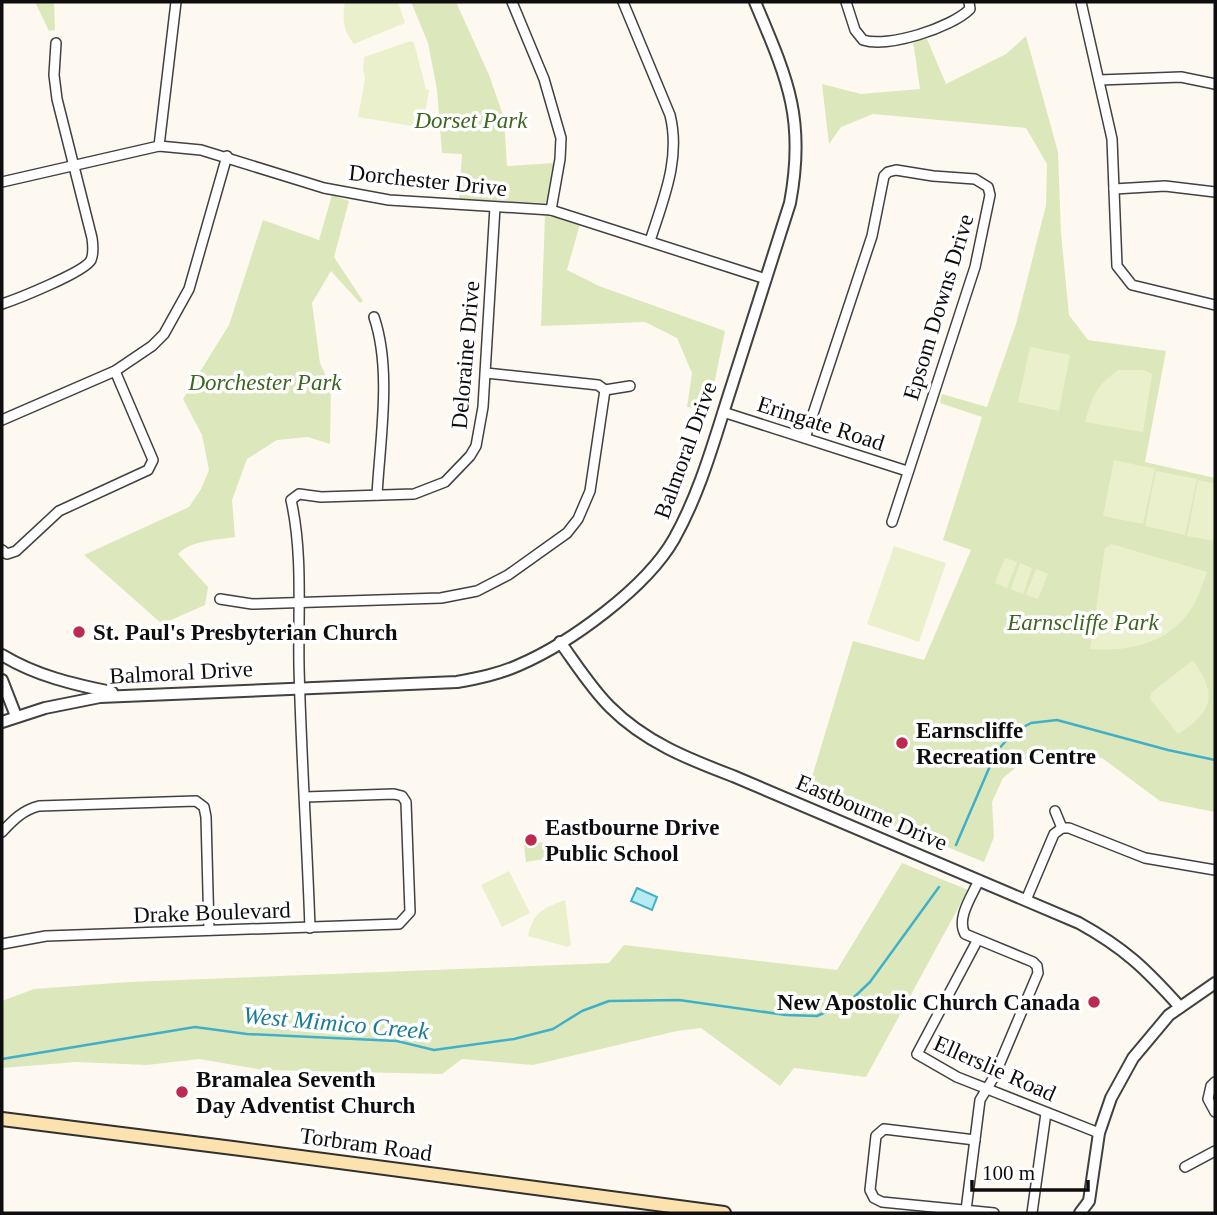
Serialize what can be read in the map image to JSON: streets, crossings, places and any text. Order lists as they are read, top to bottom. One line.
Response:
{"streets":{"main road":["Torbram Road"],"street":["Dorchester Drive","Epsom Downs Drive","Deloraine Drive","Eringate Road","Balmoral Drive","Eastbourne Drive","Drake Boulevard","Ellerslie Road"]},"crossings":[["Dorchester Drive","Deloraine Drive"],["Dorchester Drive","Balmoral Drive"],["Epsom Downs Drive","Eringate Road"],["Deloraine Drive","Balmoral Drive"],["Deloraine Drive","Drake Boulevard"],["Eringate Road","Balmoral Drive"],["Balmoral Drive","Eastbourne Drive"],["Balmoral Drive","Drake Boulevard"]],"water":["West Mimico Creek"],"parks":["Dorset Park","Dorchester Park","Earnscliffe Park"],"places":["St. Paul's Presbyterian Church","Earnscliffe Recreation Centre","Eastbourne Drive Public School","New Apostolic Church Canada","Bramalea Seventh Day Adventist Church"],"scale_bar":"100 m"}
